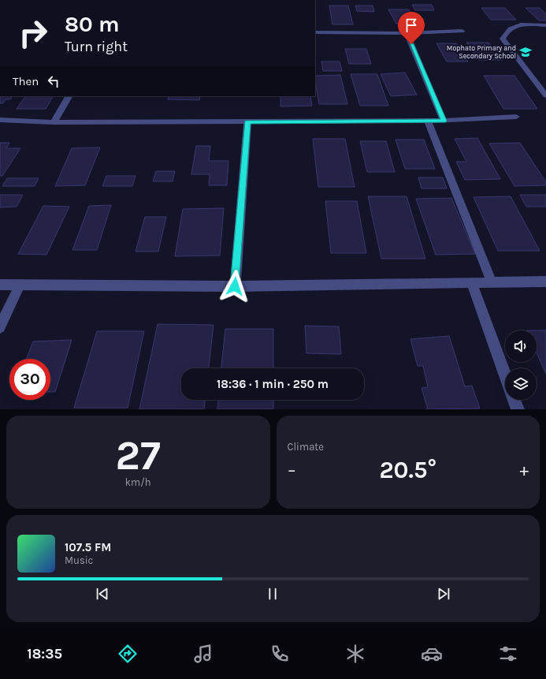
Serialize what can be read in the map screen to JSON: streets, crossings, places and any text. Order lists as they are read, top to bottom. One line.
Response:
{"places":{"school or university":["Mophato Primary and Secondary School"]},"page":{"turn":["80 m","Turn right"],"then":"Then","limit":"30","trip":"18:36 · 1 min · 250 m","tile":[["27","km/h"],"Climate"],"heat":["−","20.5°","+"],"song":["107.5 FM","Music"],"tabs":"18:35"}}
